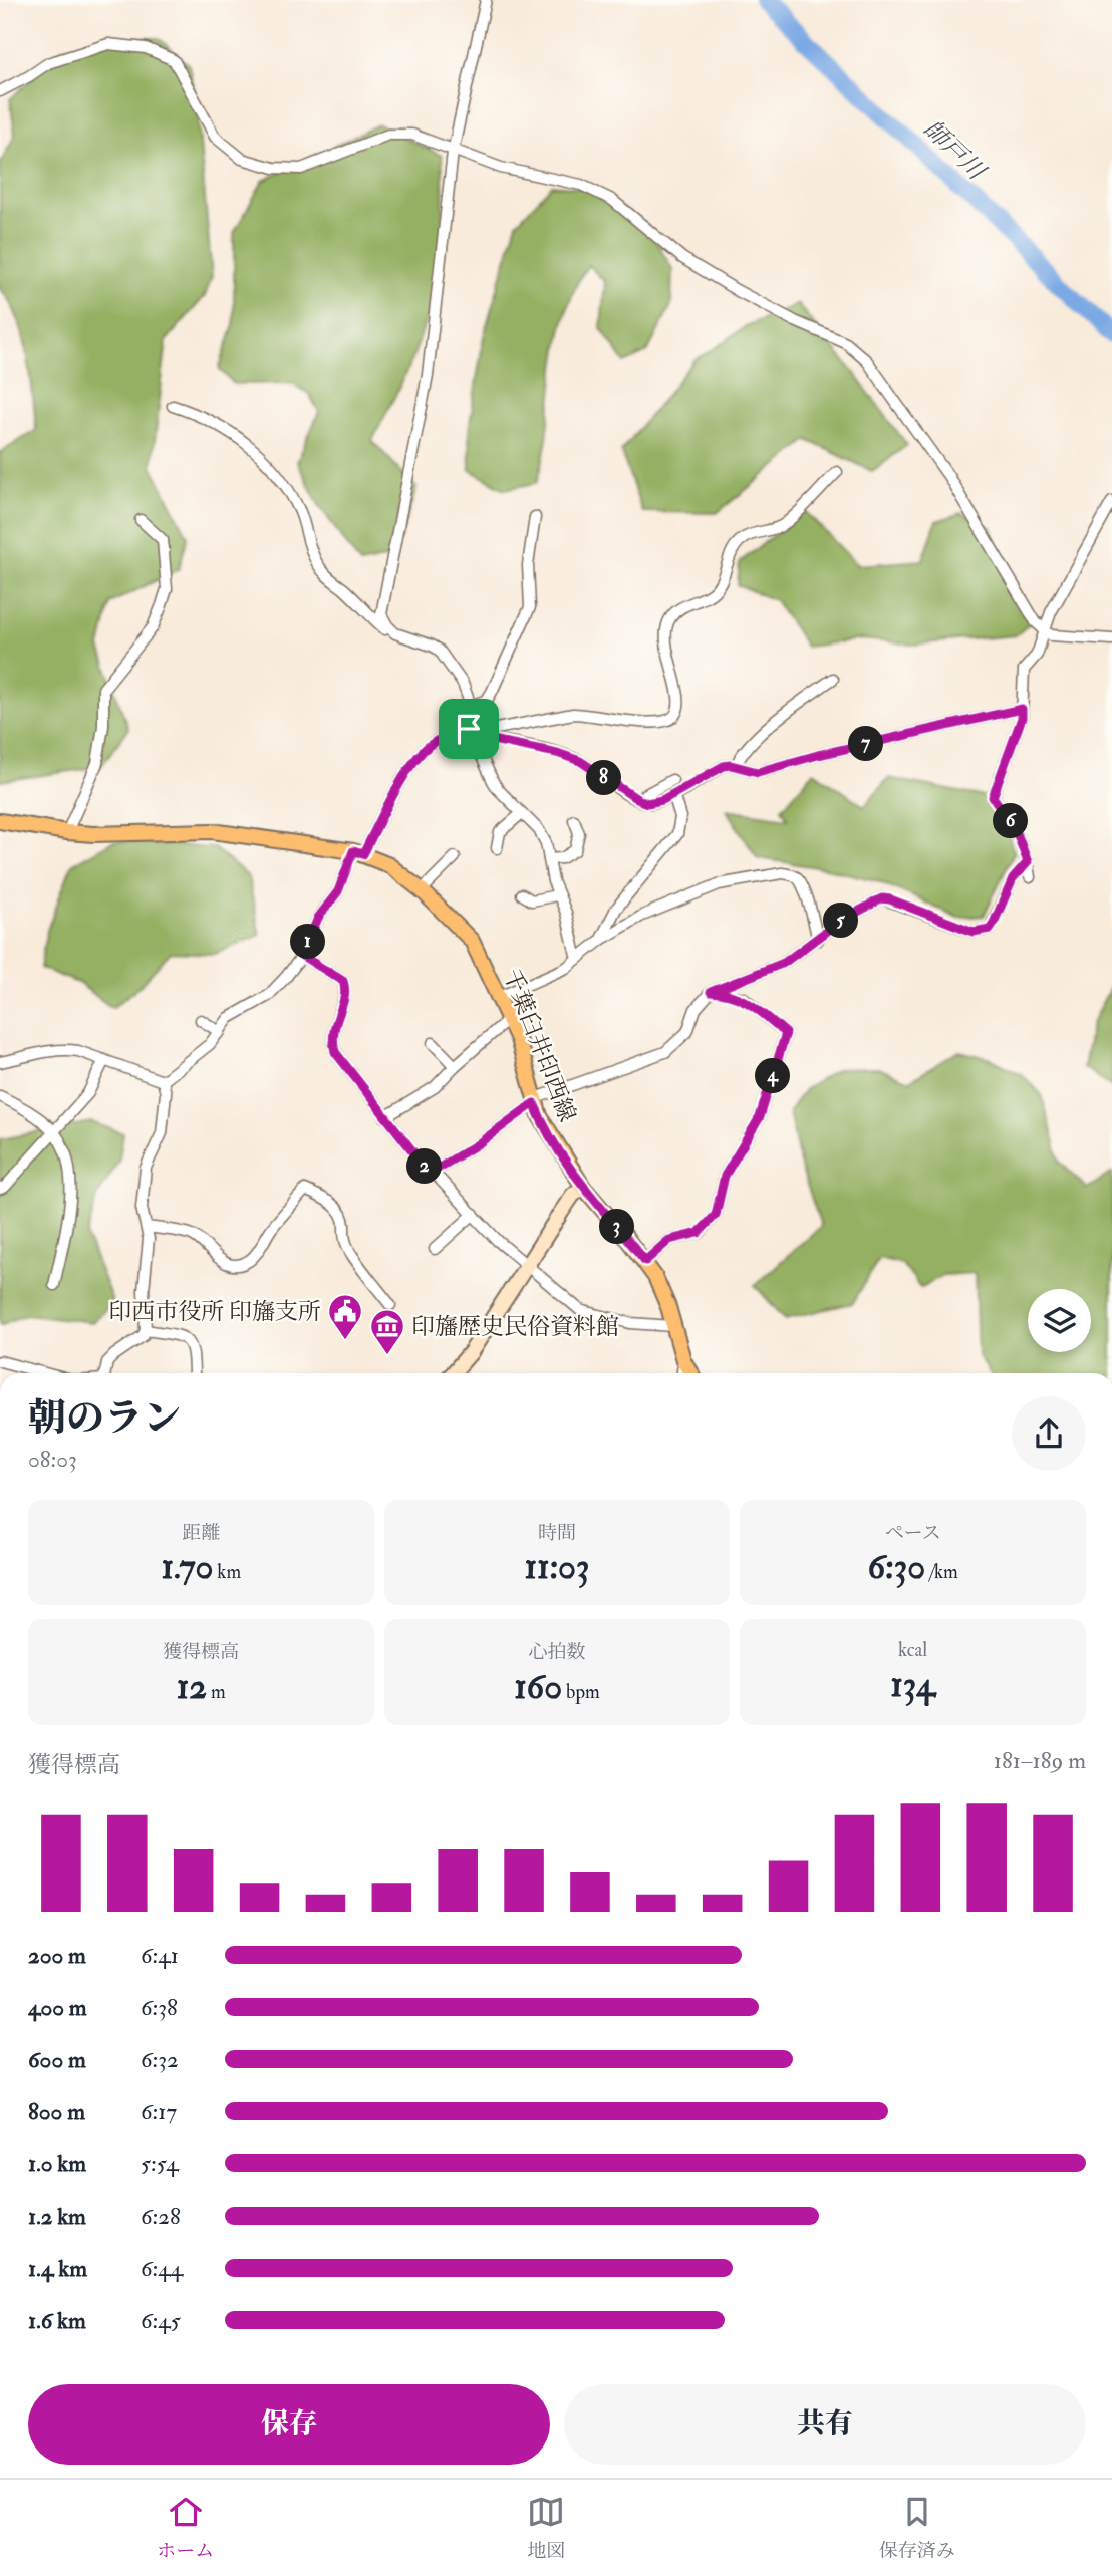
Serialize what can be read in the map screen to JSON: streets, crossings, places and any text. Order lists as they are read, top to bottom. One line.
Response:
{"streets":{"main road":["千葉臼井印西線"]},"water":["師戸川"],"places":{"public building":["印西市役所 印旛支所"],"museum":["印旛歴史民俗資料館"]},"page":{"pins":["7","8","6","5","1","4","2","3"],"heading":["朝のラン","08:03"],"stats":[["距離","1.70 km"],["時間","11:03"],["ペース","6:30 /km"],["獲得標高","12 m"],["心拍数","160 bpm"],["kcal","134"]],"chart":["獲得標高","181–189 m"],"list":[{"name":"200 m","note":"6:41"},{"name":"400 m","note":"6:38"},{"name":"600 m","note":"6:32"},{"name":"800 m","note":"6:17"},{"name":"1.0 km","note":"5:54"},{"name":"1.2 km","note":"6:28"},{"name":"1.4 km","note":"6:44"},{"name":"1.6 km","note":"6:45"}],"buttons":["保存","共有"],"tabs":["ホーム","地図","保存済み"]}}
